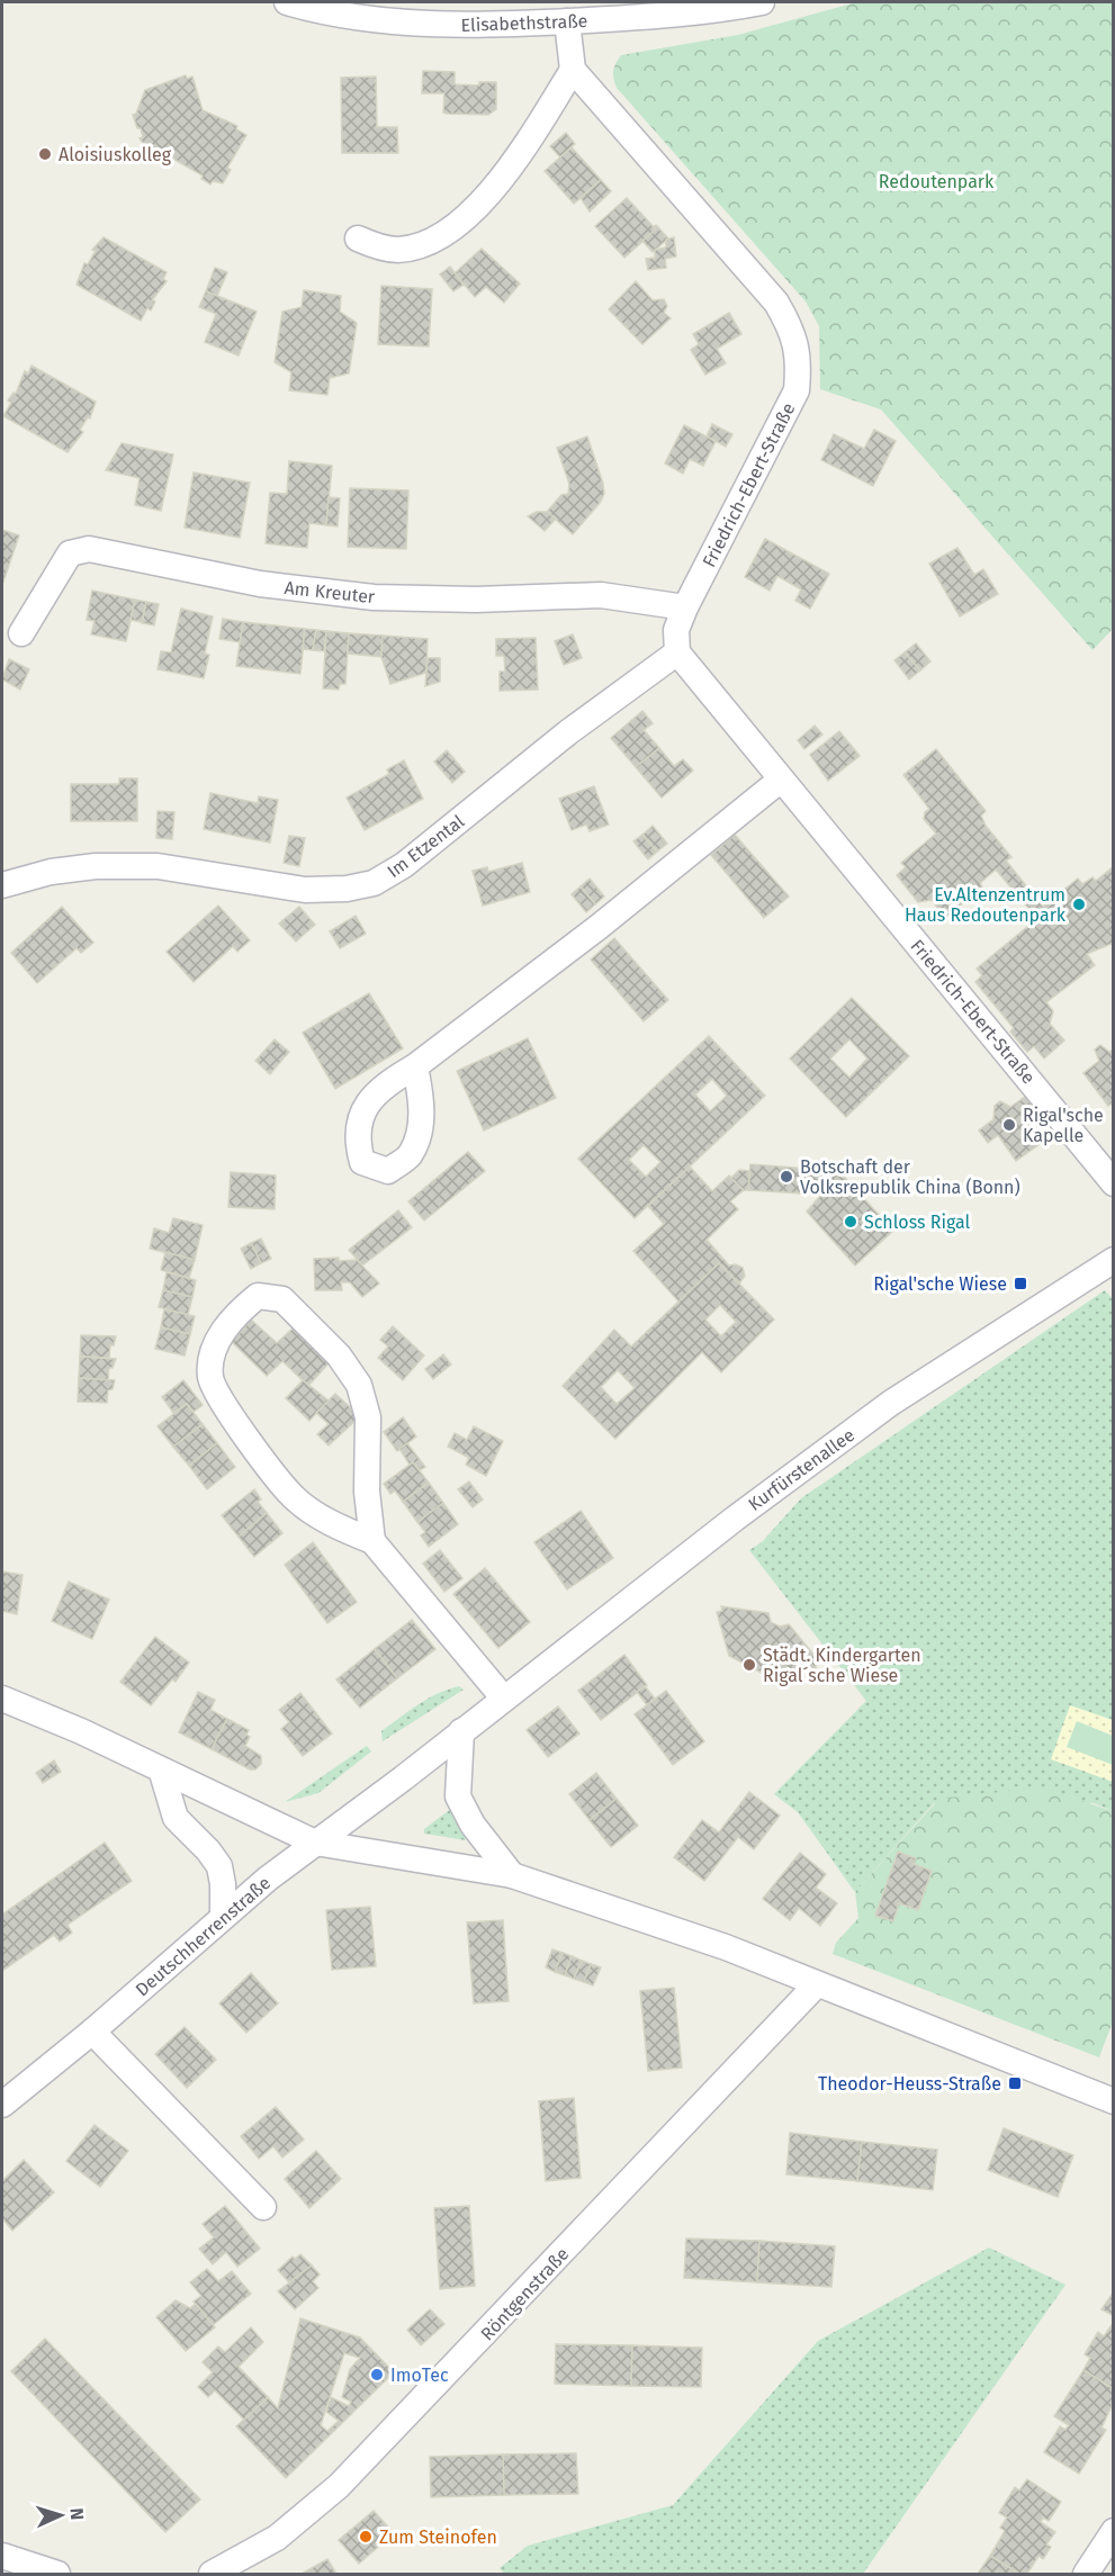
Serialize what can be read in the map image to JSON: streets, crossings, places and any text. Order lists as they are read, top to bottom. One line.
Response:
{"streets":{"street":["Elisabethstraße","Friedrich-Ebert-Straße","Am Kreuter","Im Etzental","Kurfürstenallee","Deutschherrenstraße","Röntgenstraße"]},"crossings":[["Friedrich-Ebert-Straße","Am Kreuter"],["Friedrich-Ebert-Straße","Im Etzental"],["Kurfürstenallee","Deutschherrenstraße"]],"parks":["Redoutenpark"],"places":{"other":["Aloisiuskolleg","Ev.Altenzentrum Haus Redoutenpark","Rigal'sche Kapelle","Botschaft der Volksrepublik China (Bonn)","Schloss Rigal","Städt. Kindergarten Rigal´sche Wiese","ImoTec","Zum Steinofen"],"transit":["Rigal'sche Wiese","Theodor-Heuss-Straße"]},"north":"right"}
